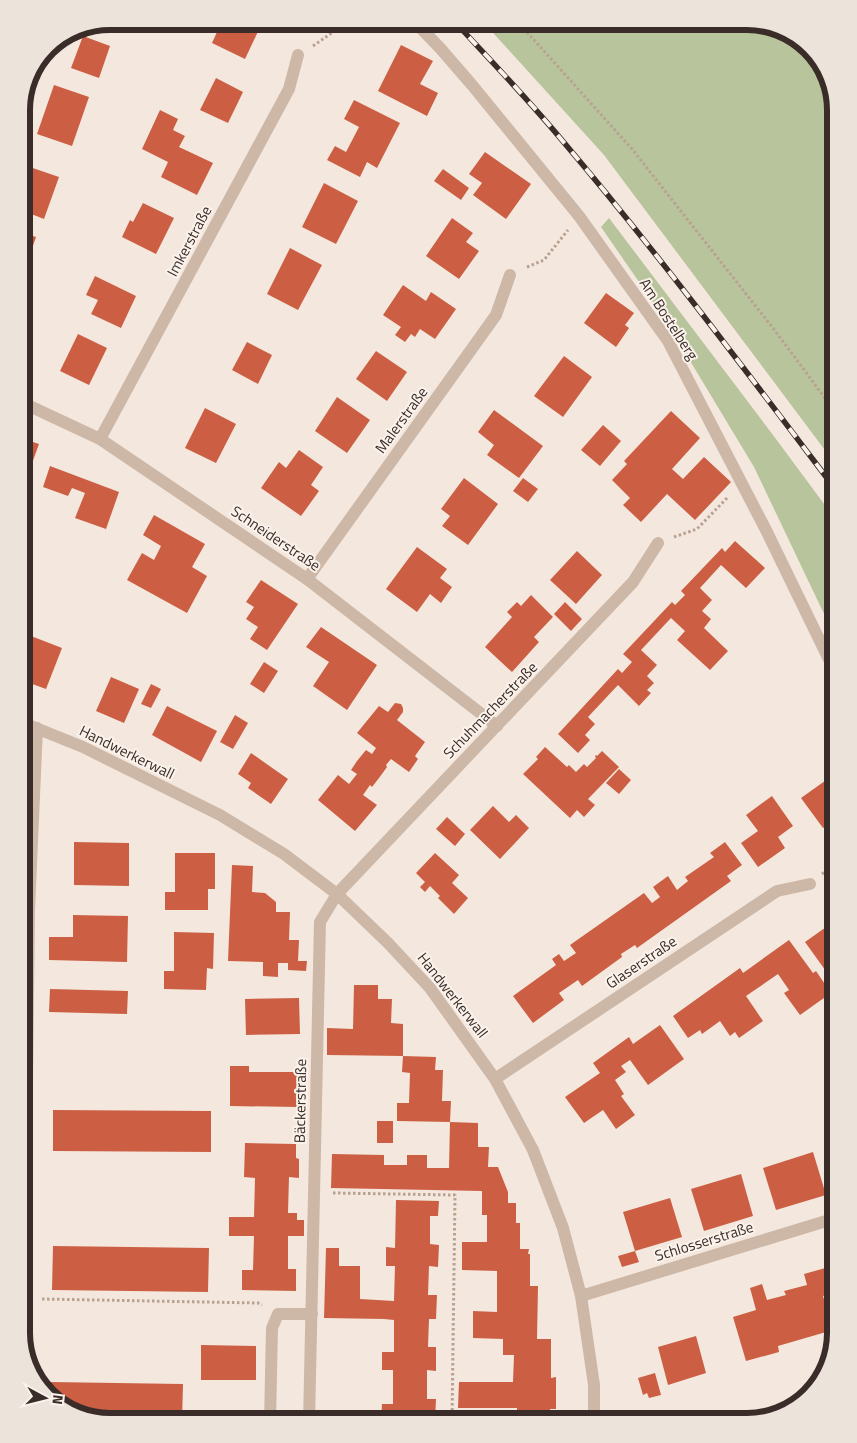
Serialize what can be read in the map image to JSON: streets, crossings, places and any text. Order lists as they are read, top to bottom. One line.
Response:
{"streets":{"street":["Imkerstraße","Am Bostelberg","Malerstraße","Schneiderstraße","Schuhmacherstraße","Handwerkerwall","Glaserstraße","Bäckerstraße","Schlosserstraße"]},"crossings":[["Imkerstraße","Schneiderstraße"],["Malerstraße","Schneiderstraße"],["Schneiderstraße","Schuhmacherstraße"],["Schuhmacherstraße","Handwerkerwall"],["Schuhmacherstraße","Bäckerstraße"],["Handwerkerwall","Glaserstraße"],["Handwerkerwall","Bäckerstraße"],["Handwerkerwall","Schlosserstraße"]],"north":"right"}
